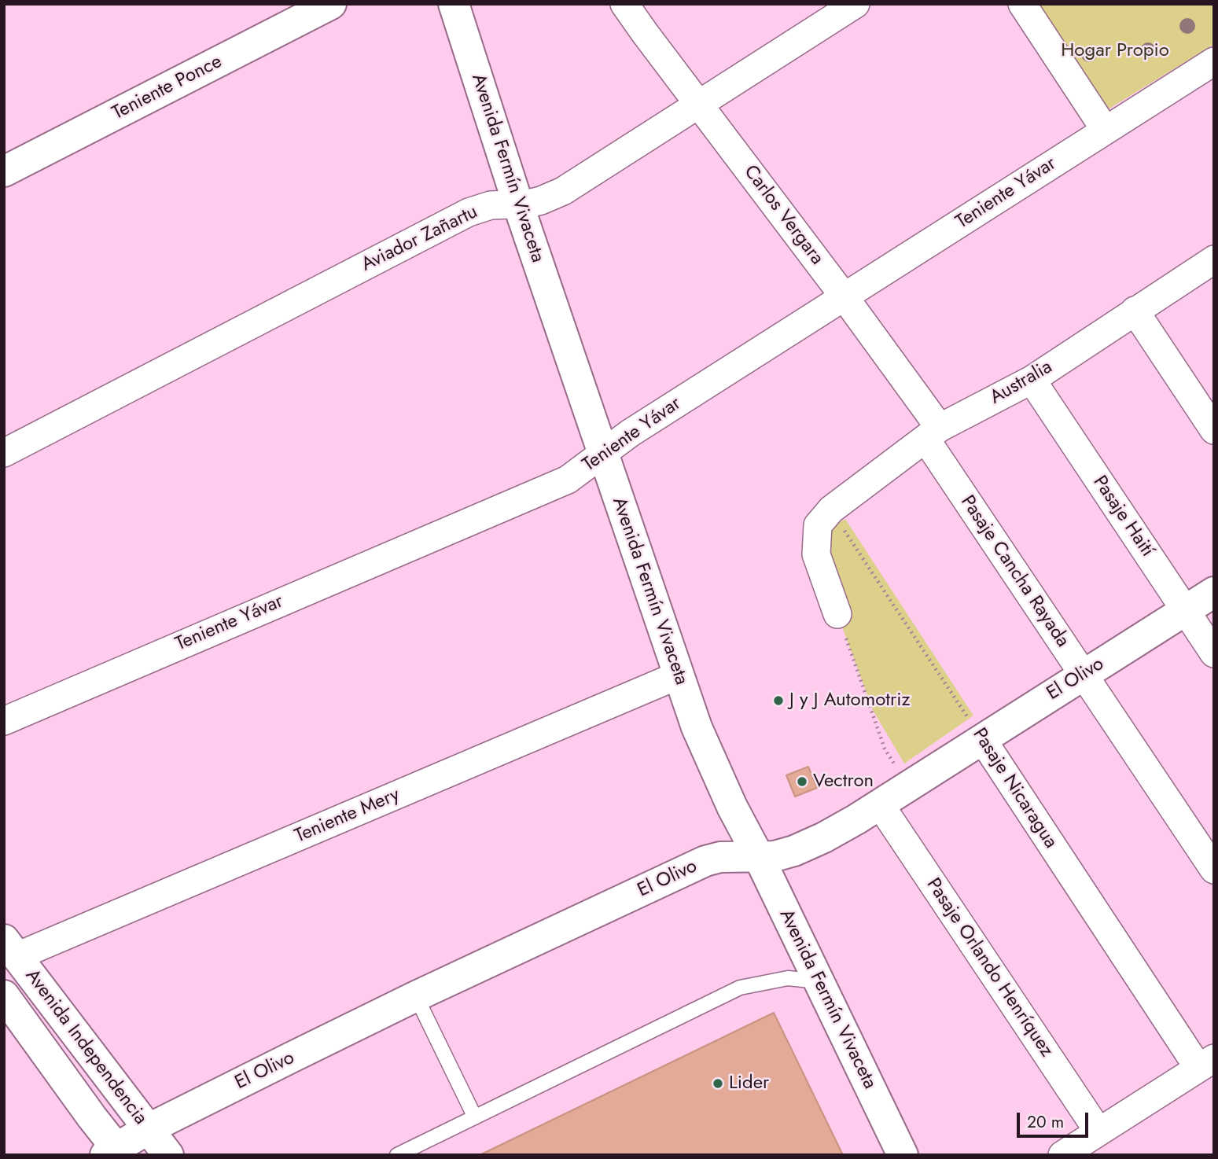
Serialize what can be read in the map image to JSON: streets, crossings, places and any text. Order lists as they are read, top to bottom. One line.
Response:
{"streets":{"main road":["Teniente Ponce","Avenida Fermín Vivaceta","El Olivo","Avenida Independencia"],"street":["Teniente Yávar","Carlos Vergara","Aviador Zañartu","Australia","Pasaje Haití","Pasaje Cancha Rayada","Pasaje Nicaragua","Teniente Mery","Pasaje Orlando Henríquez"]},"crossings":[["Avenida Fermín Vivaceta","Teniente Yávar"],["Avenida Fermín Vivaceta","Aviador Zañartu"],["Avenida Fermín Vivaceta","El Olivo"],["Avenida Fermín Vivaceta","Teniente Mery"],["Teniente Yávar","Carlos Vergara"],["Carlos Vergara","Aviador Zañartu"],["Carlos Vergara","Australia"],["Carlos Vergara","Pasaje Cancha Rayada"],["Australia","Pasaje Haití"],["Australia","Pasaje Cancha Rayada"],["Australia","Pasaje Nicaragua"],["Pasaje Haití","El Olivo"],["Pasaje Cancha Rayada","El Olivo"],["El Olivo","Pasaje Nicaragua"],["El Olivo","Pasaje Orlando Henríquez"],["El Olivo","Avenida Independencia"],["Teniente Mery","Avenida Independencia"]],"parks":["Hogar Propio"],"places":["J y J Automotriz","Vectron","Lider"],"scale_bar":"20 m"}
